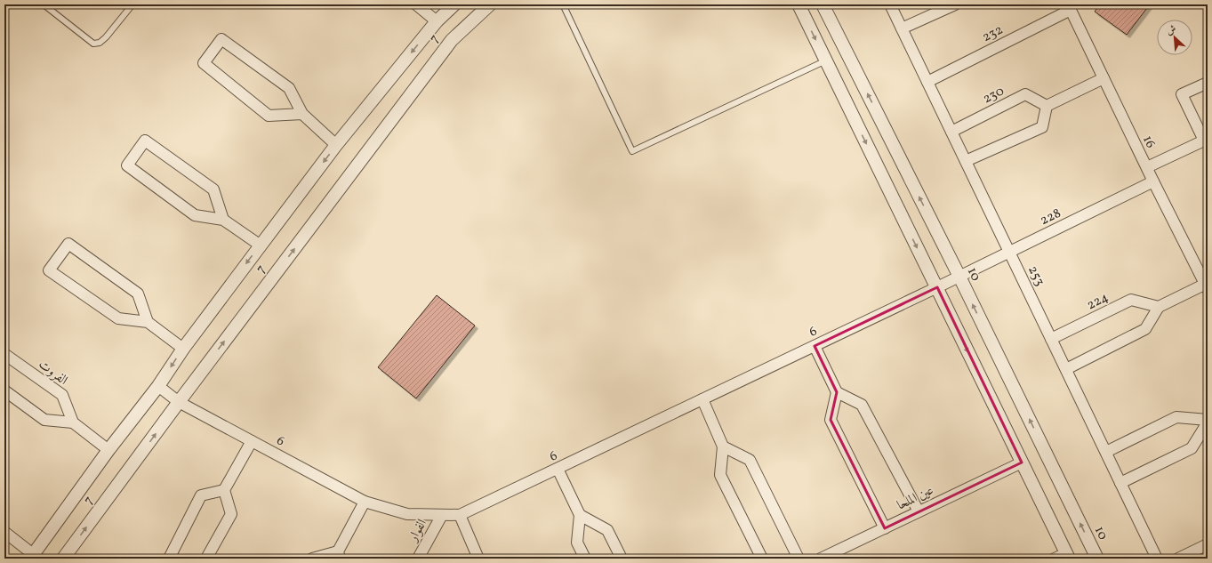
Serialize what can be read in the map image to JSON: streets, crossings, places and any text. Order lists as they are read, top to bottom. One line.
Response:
{"streets":{"street":["232","7","230","16","228","10","253","224","6","الفروت","عين الملحا","الفوار"]},"crossings":[["232","16"],["232","253"],["7","6"],["230","253"],["16","228"],["228","10"],["228","253"],["228","6"],["10","6"],["253","224"],["6","الفوار"]],"north":"top left"}
